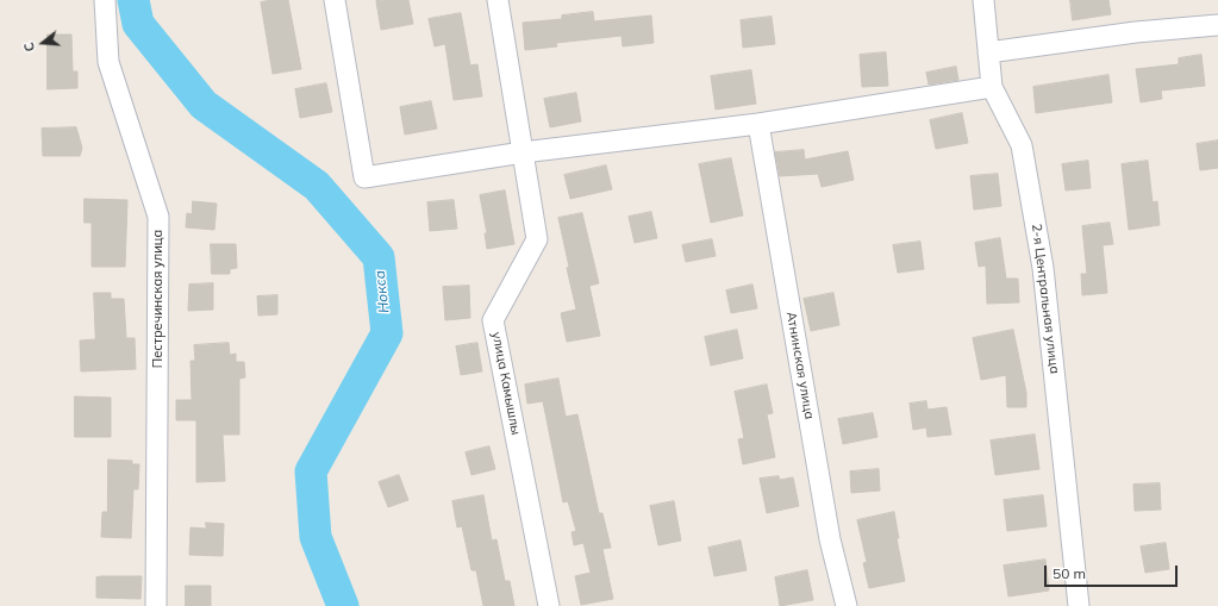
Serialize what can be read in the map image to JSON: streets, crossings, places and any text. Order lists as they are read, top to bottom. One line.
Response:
{"streets":{"street":["Пестречинская улица","2-я Центральная улица","Атнинская улица","улица Камышлы"]},"water":["Нокса"],"scale_bar":"50 m","north":"left"}
